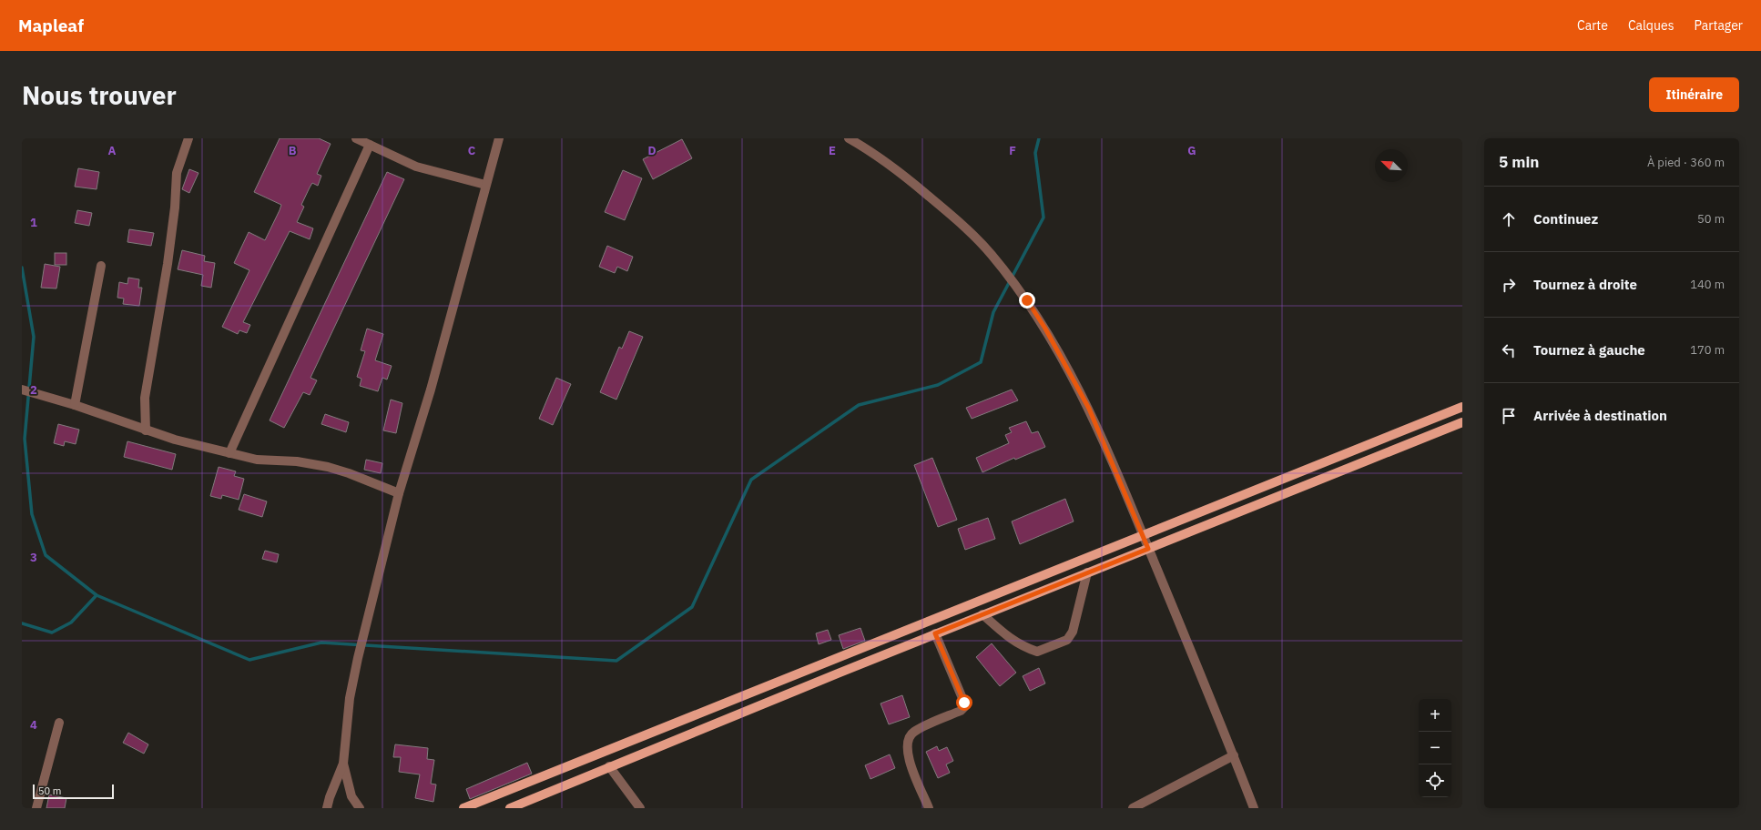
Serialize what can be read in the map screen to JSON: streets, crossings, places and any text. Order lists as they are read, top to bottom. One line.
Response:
{"scale_bar":"50 m","north":"top left","page":{"header":"Mapleaf","nav":["Carte","Calques","Partager"],"buttons":"Itinéraire","title":"Nous trouver","heading":["5 min","À pied · 360 m"],"list":[["Continuez","50 m"],["Tournez à droite","140 m"],["Tournez à gauche","170 m"],"Arrivée à destination"],"map_buttons":["+","−"],"scale":"50 m"},"grid":{"columns":["A","B","C","D","E","F","G"],"rows":["1","2","3","4"]}}
